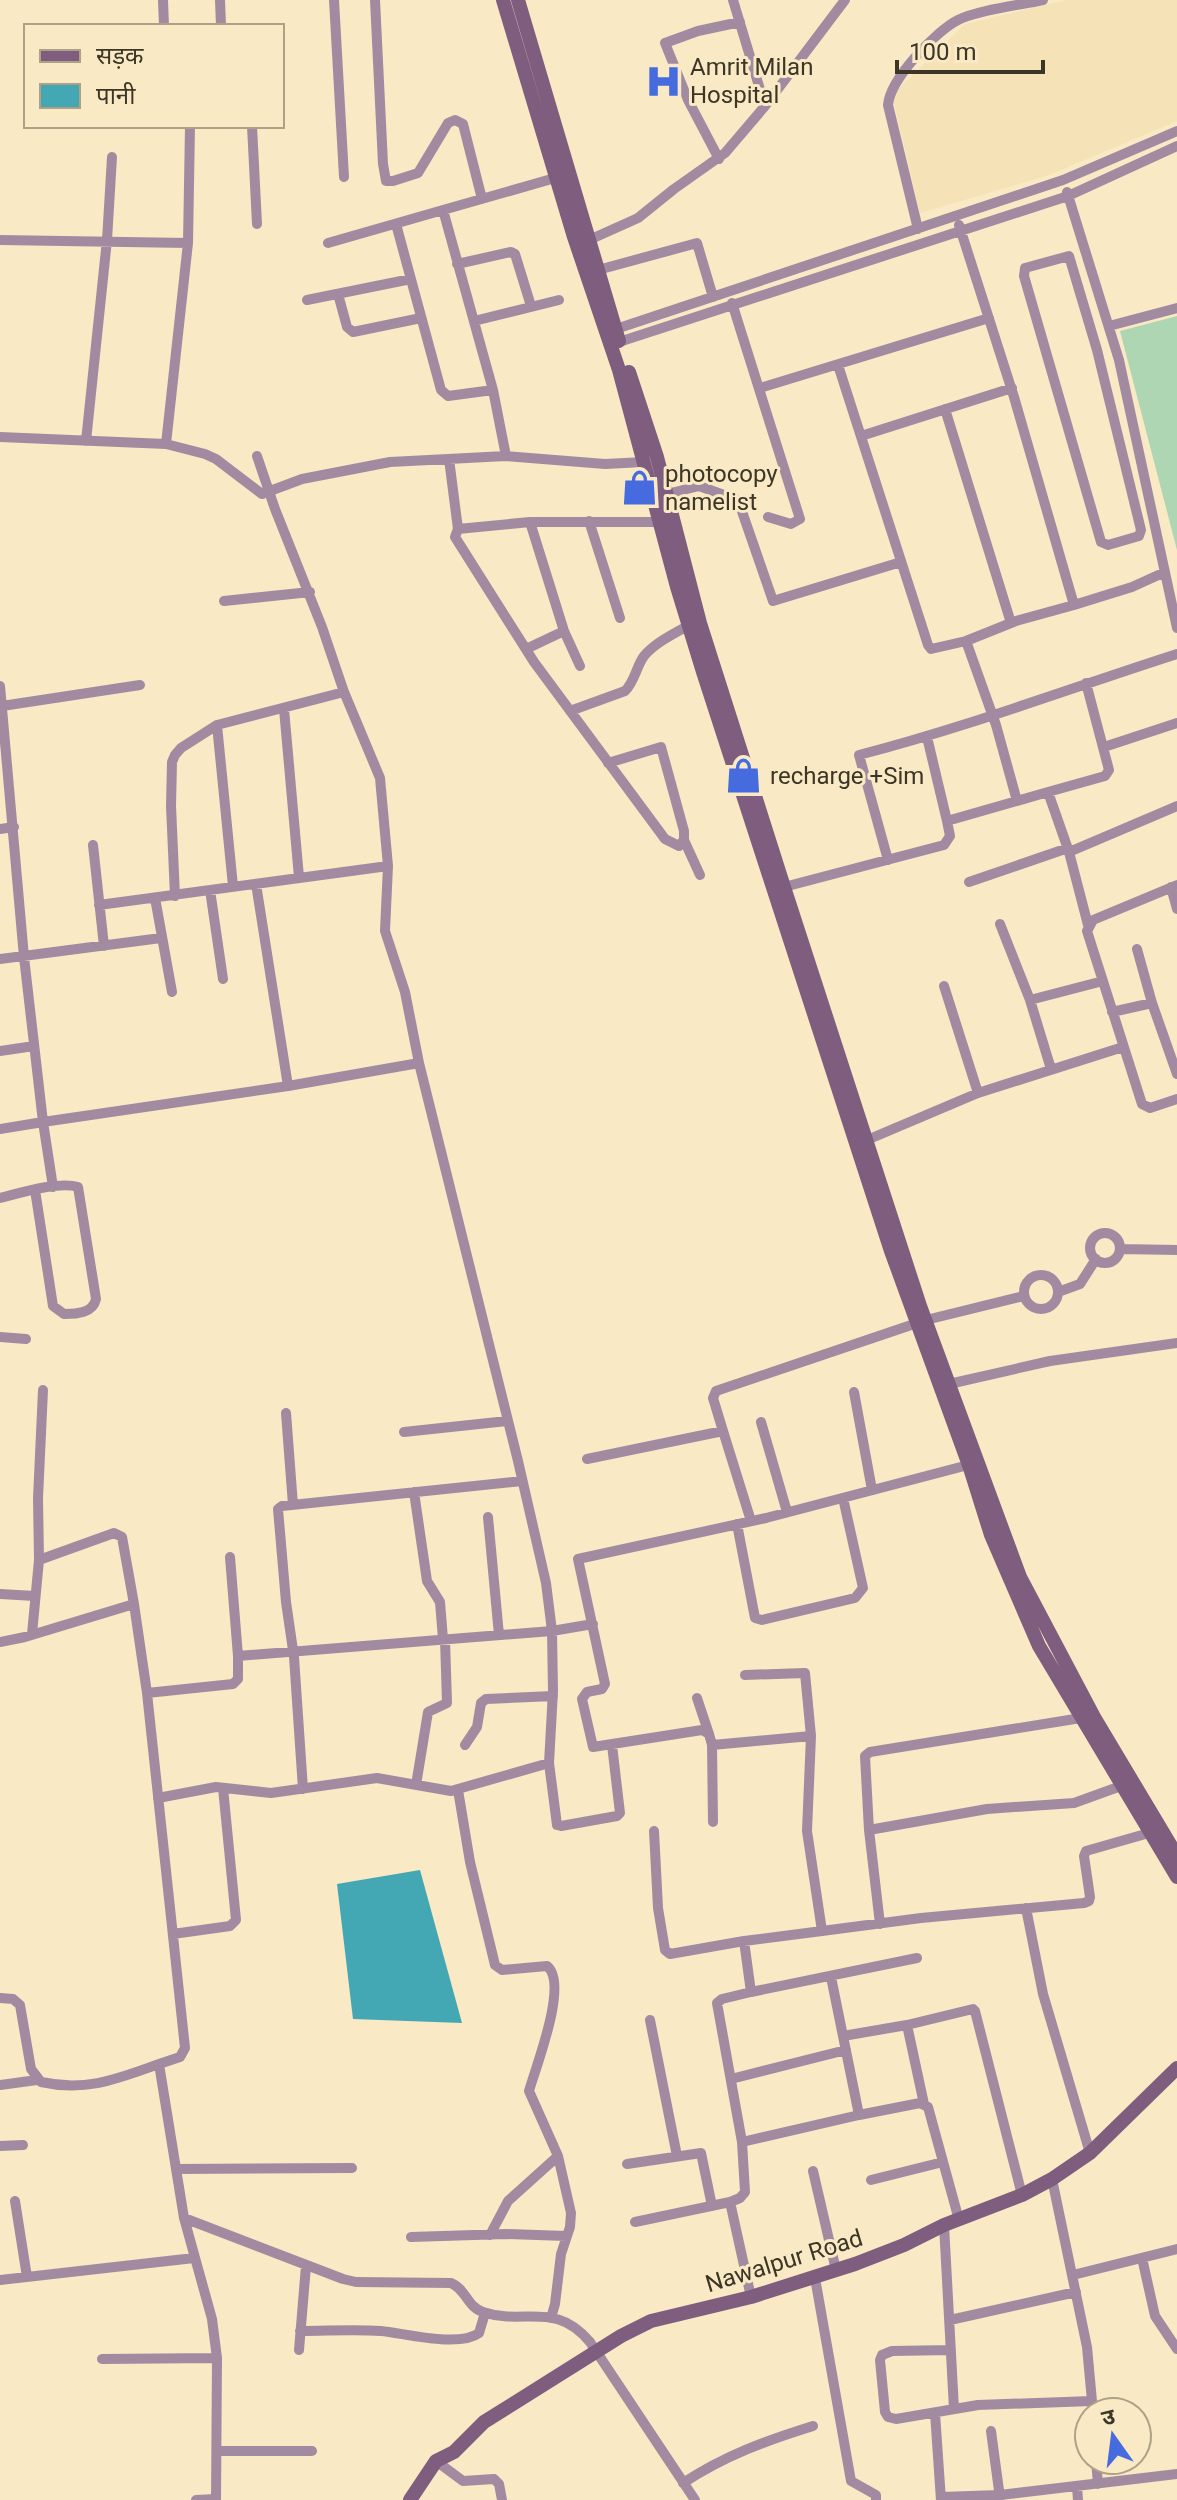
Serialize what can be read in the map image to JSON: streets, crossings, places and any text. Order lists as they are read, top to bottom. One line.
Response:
{"streets":{"street":["Nawalpur Road"]},"places":{"hospital":["Amrit Milan Hospital"],"shop":["photocopy namelist","recharge +Sim"]},"legend":["सड़क","पानी"],"scale_bar":"100 m","north":"top"}
